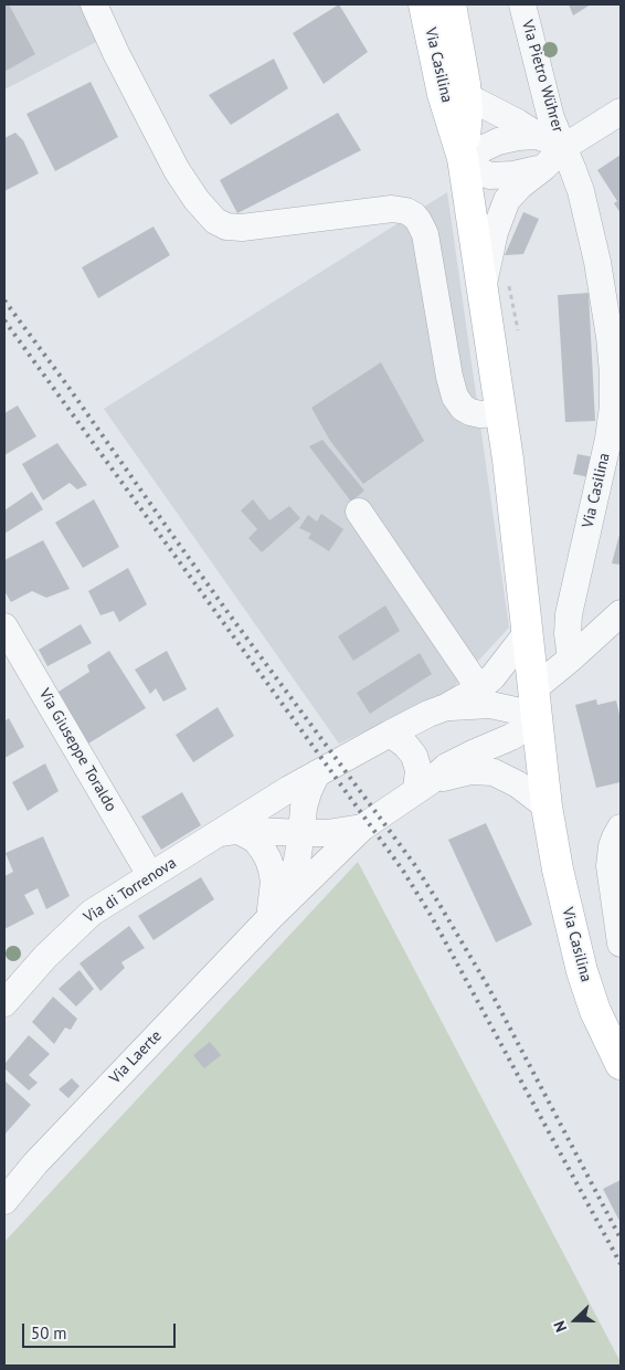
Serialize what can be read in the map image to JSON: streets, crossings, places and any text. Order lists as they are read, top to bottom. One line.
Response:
{"streets":{"main road":["Via Casilina"],"street":["Via Pietro Wührer","Via Giuseppe Toraldo","Via di Torrenova","Via Laerte"]},"crossings":[["Via Casilina","Via Pietro Wührer"],["Via Casilina","Via di Torrenova"],["Via Giuseppe Toraldo","Via di Torrenova"]],"scale_bar":"50 m","north":"left"}
